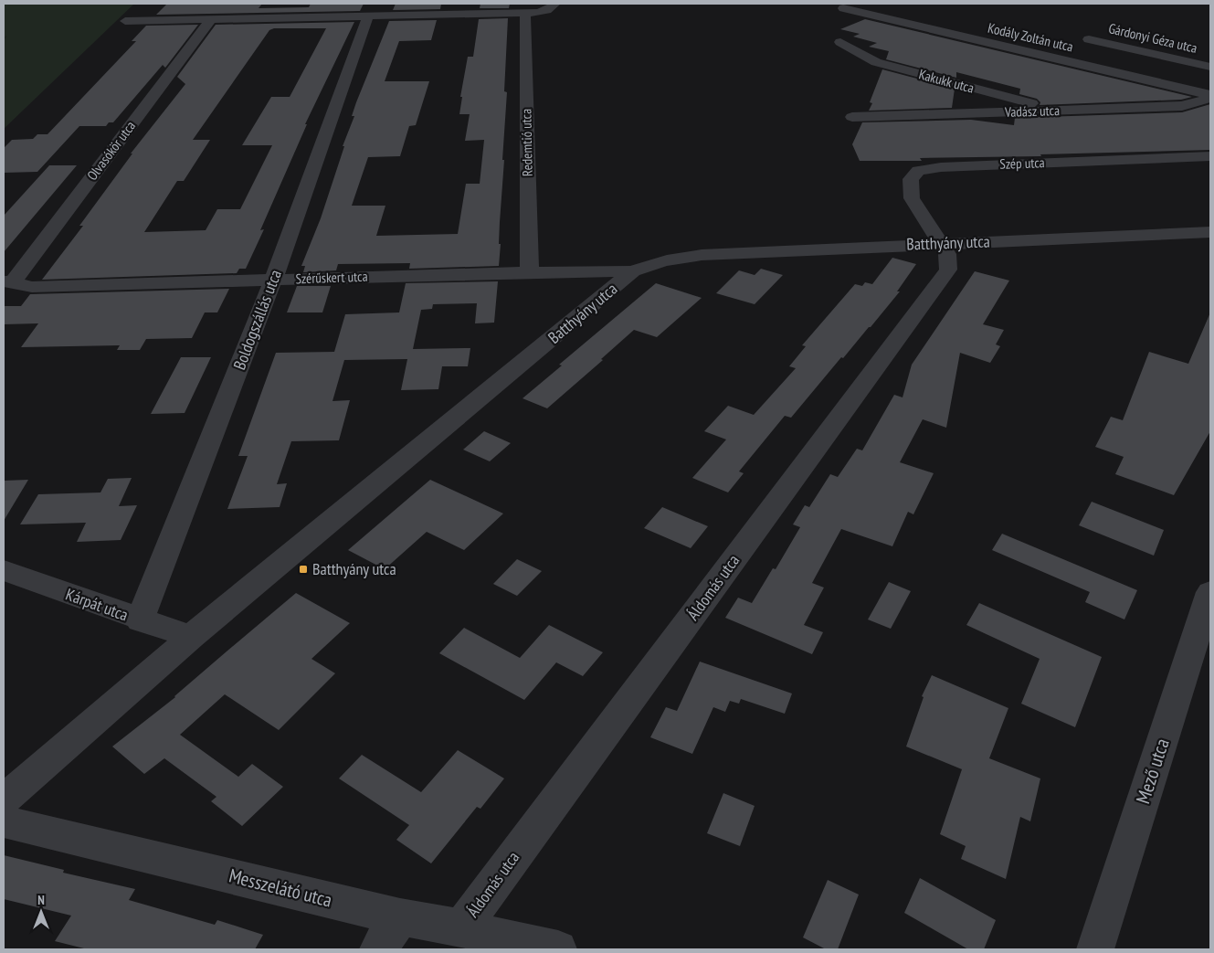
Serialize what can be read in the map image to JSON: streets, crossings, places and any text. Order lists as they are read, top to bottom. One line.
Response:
{"streets":{"street":["Kodály Zoltán utca","Gárdonyi Géza utca","Kakukk utca","Vadász utca","Redemtió utca","Olvasókör utca","Szép utca","Batthyány utca","Szérűskert utca","Boldogszállás utca","Áldomás utca","Kárpát utca","Mező utca","Messzelátó utca"]},"crossings":[["Kodály Zoltán utca","Vadász utca"],["Kakukk utca","Vadász utca"],["Redemtió utca","Szérűskert utca"],["Olvasókör utca","Szérűskert utca"],["Szép utca","Batthyány utca"],["Szép utca","Áldomás utca"],["Batthyány utca","Szérűskert utca"],["Batthyány utca","Áldomás utca"],["Batthyány utca","Kárpát utca"],["Szérűskert utca","Boldogszállás utca"],["Boldogszállás utca","Kárpát utca"],["Áldomás utca","Messzelátó utca"]],"places":{"transit":["Batthyány utca"]},"north":"top"}
